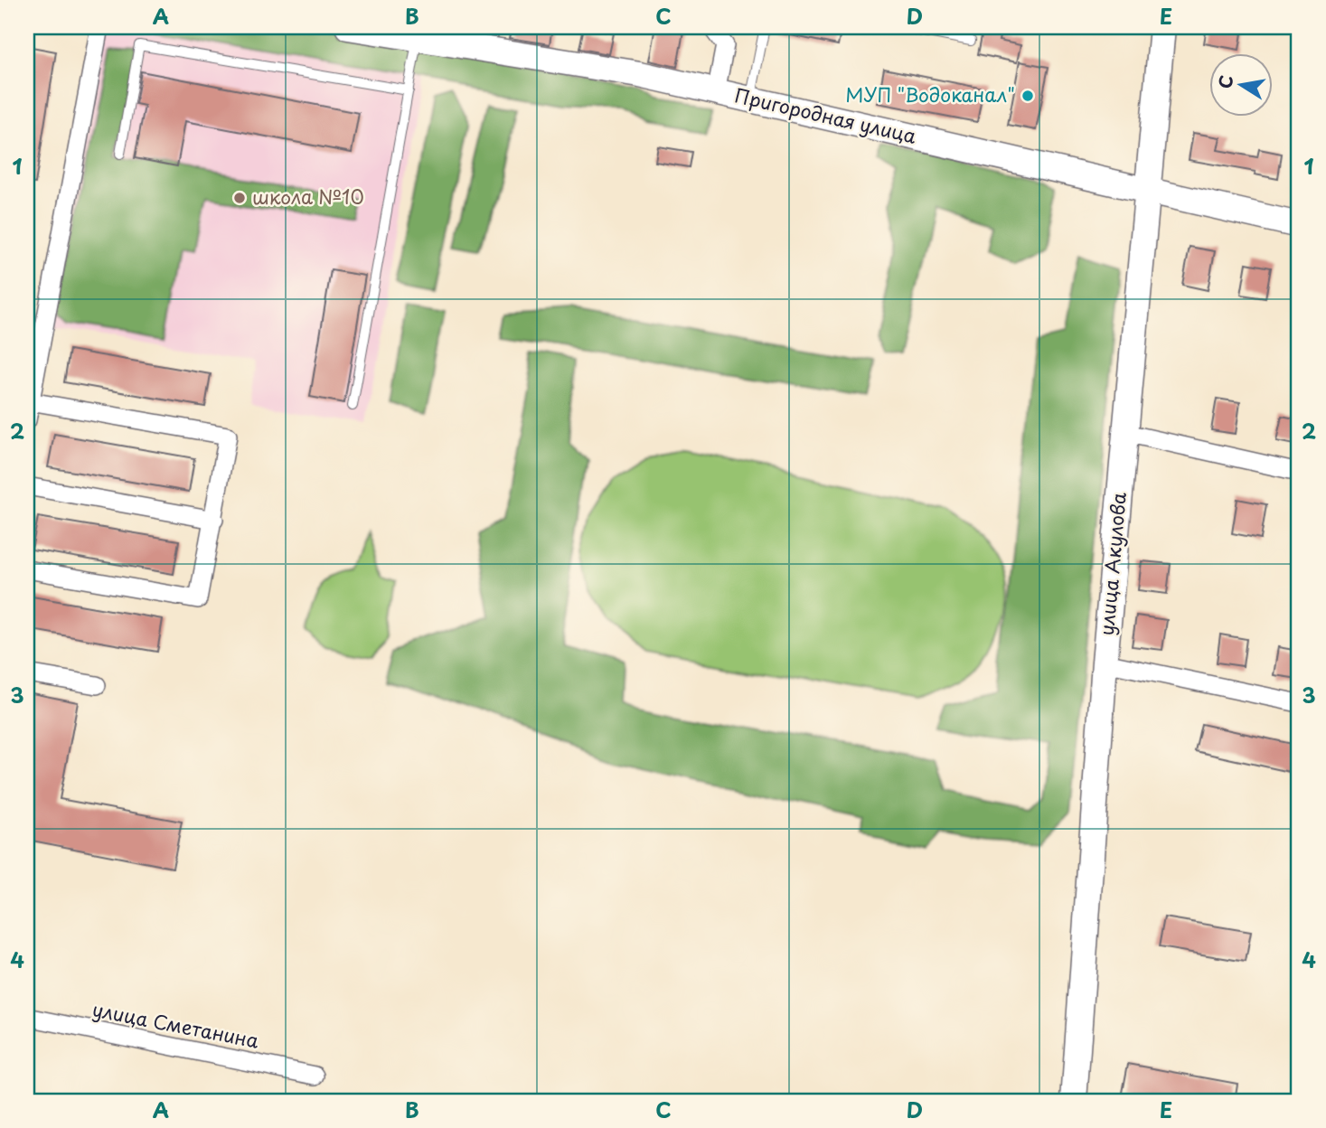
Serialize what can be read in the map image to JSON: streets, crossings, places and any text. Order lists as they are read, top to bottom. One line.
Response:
{"streets":{"main road":["Пригородная улица","улица Акулова"],"street":["улица Сметанина"]},"crossings":[["Пригородная улица","улица Акулова"]],"places":["МУП \"Водоканал\"","школа №10"],"north":"left","grid":{"columns":["A","B","C","D","E"],"rows":["1","2","3","4"]}}
